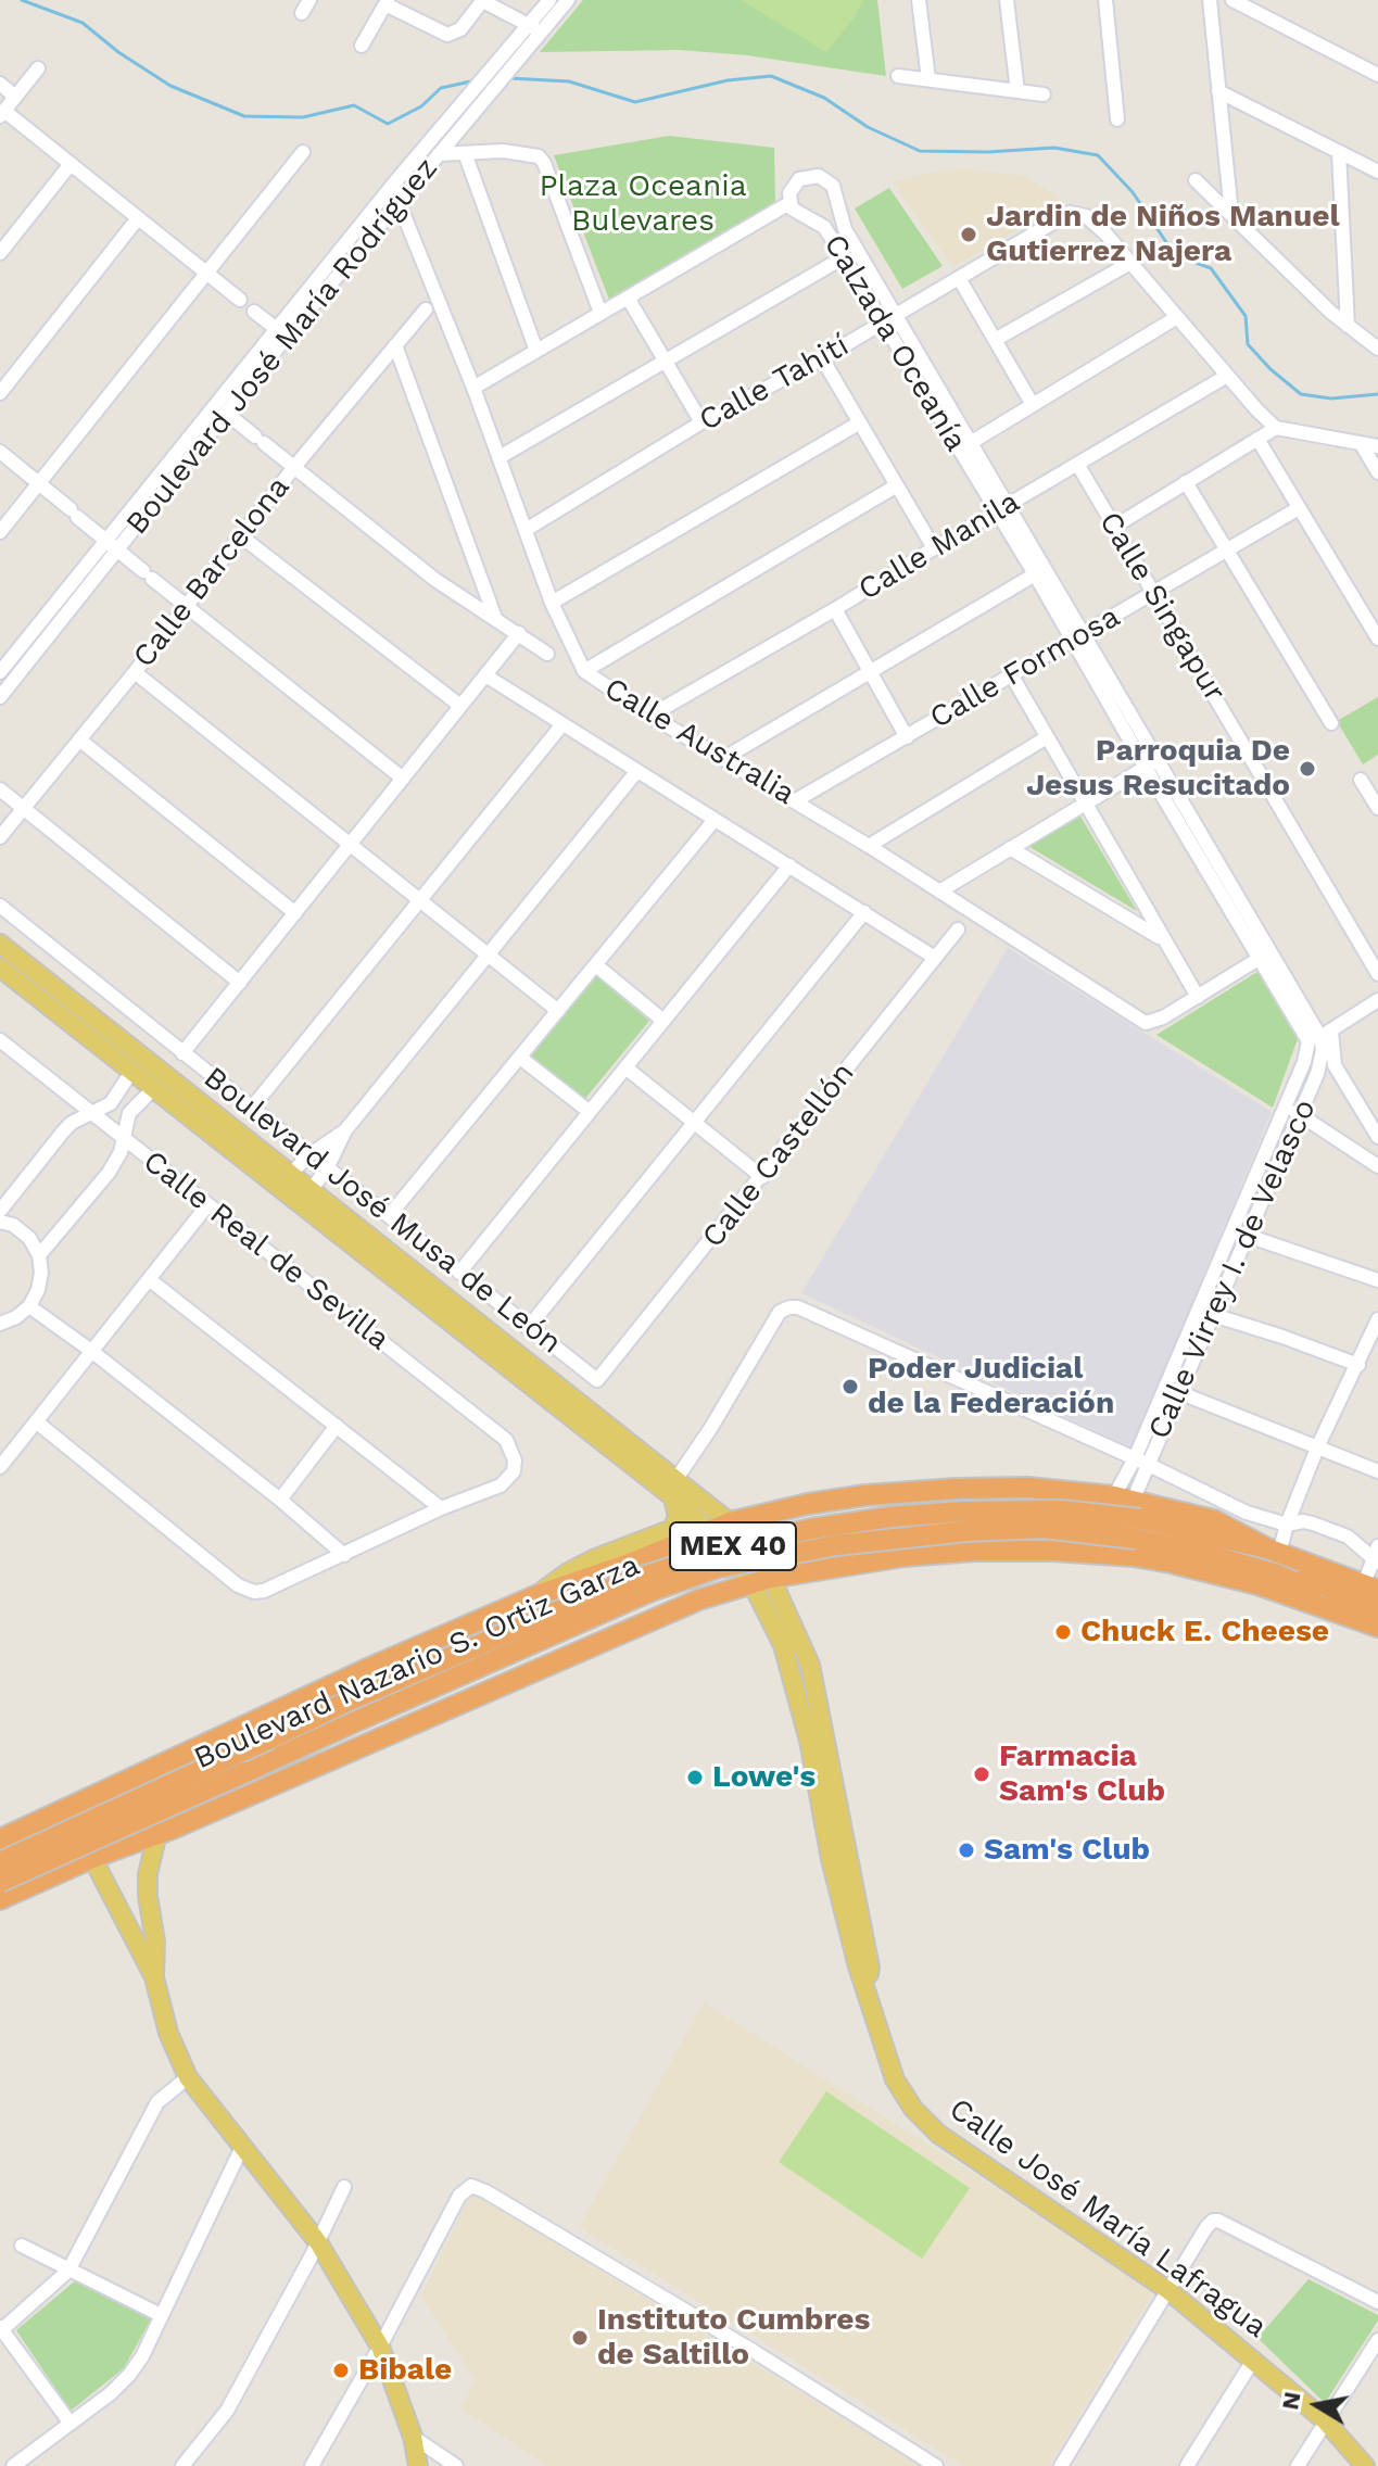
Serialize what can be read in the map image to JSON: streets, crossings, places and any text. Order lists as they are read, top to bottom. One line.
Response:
{"streets":{"highway":["MEX 40","Boulevard Nazario S. Ortiz Garza"],"main road":["Boulevard José Musa de León","Calle José María Lafragua"],"street":["Calzada Oceanía","Boulevard José María Rodríguez","Calle Tahití","Calle Manila","Calle Barcelona","Calle Singapur","Calle Formosa","Calle Australia","Calle Castellón","Calle Real de Sevilla","Calle Virrey I. de Velasco"]},"crossings":[["Calzada Oceanía","Calle Tahití"],["Calzada Oceanía","Calle Manila"],["Calzada Oceanía","Calle Formosa"],["Calzada Oceanía","Calle Australia"],["Calzada Oceanía","Calle Virrey I. de Velasco"],["Boulevard José María Rodríguez","Calle Australia"],["Calle Tahití","Calle Australia"],["Calle Manila","Calle Singapur"],["Calle Manila","Calle Australia"],["Calle Singapur","Calle Formosa"],["Calle Formosa","Calle Australia"],["Boulevard José Musa de León","Calle José María Lafragua"],["Calle Virrey I. de Velasco","Boulevard Nazario S. Ortiz Garza"]],"parks":["Plaza Oceania Bulevares"],"places":["Jardin de Niños Manuel Gutierrez Najera","Parroquia De Jesus Resucitado","Poder Judicial de la Federación","Chuck E. Cheese","Farmacia Sam's Club","Lowe's","Sam's Club","Instituto Cumbres de Saltillo","Bibale"],"north":"left"}
